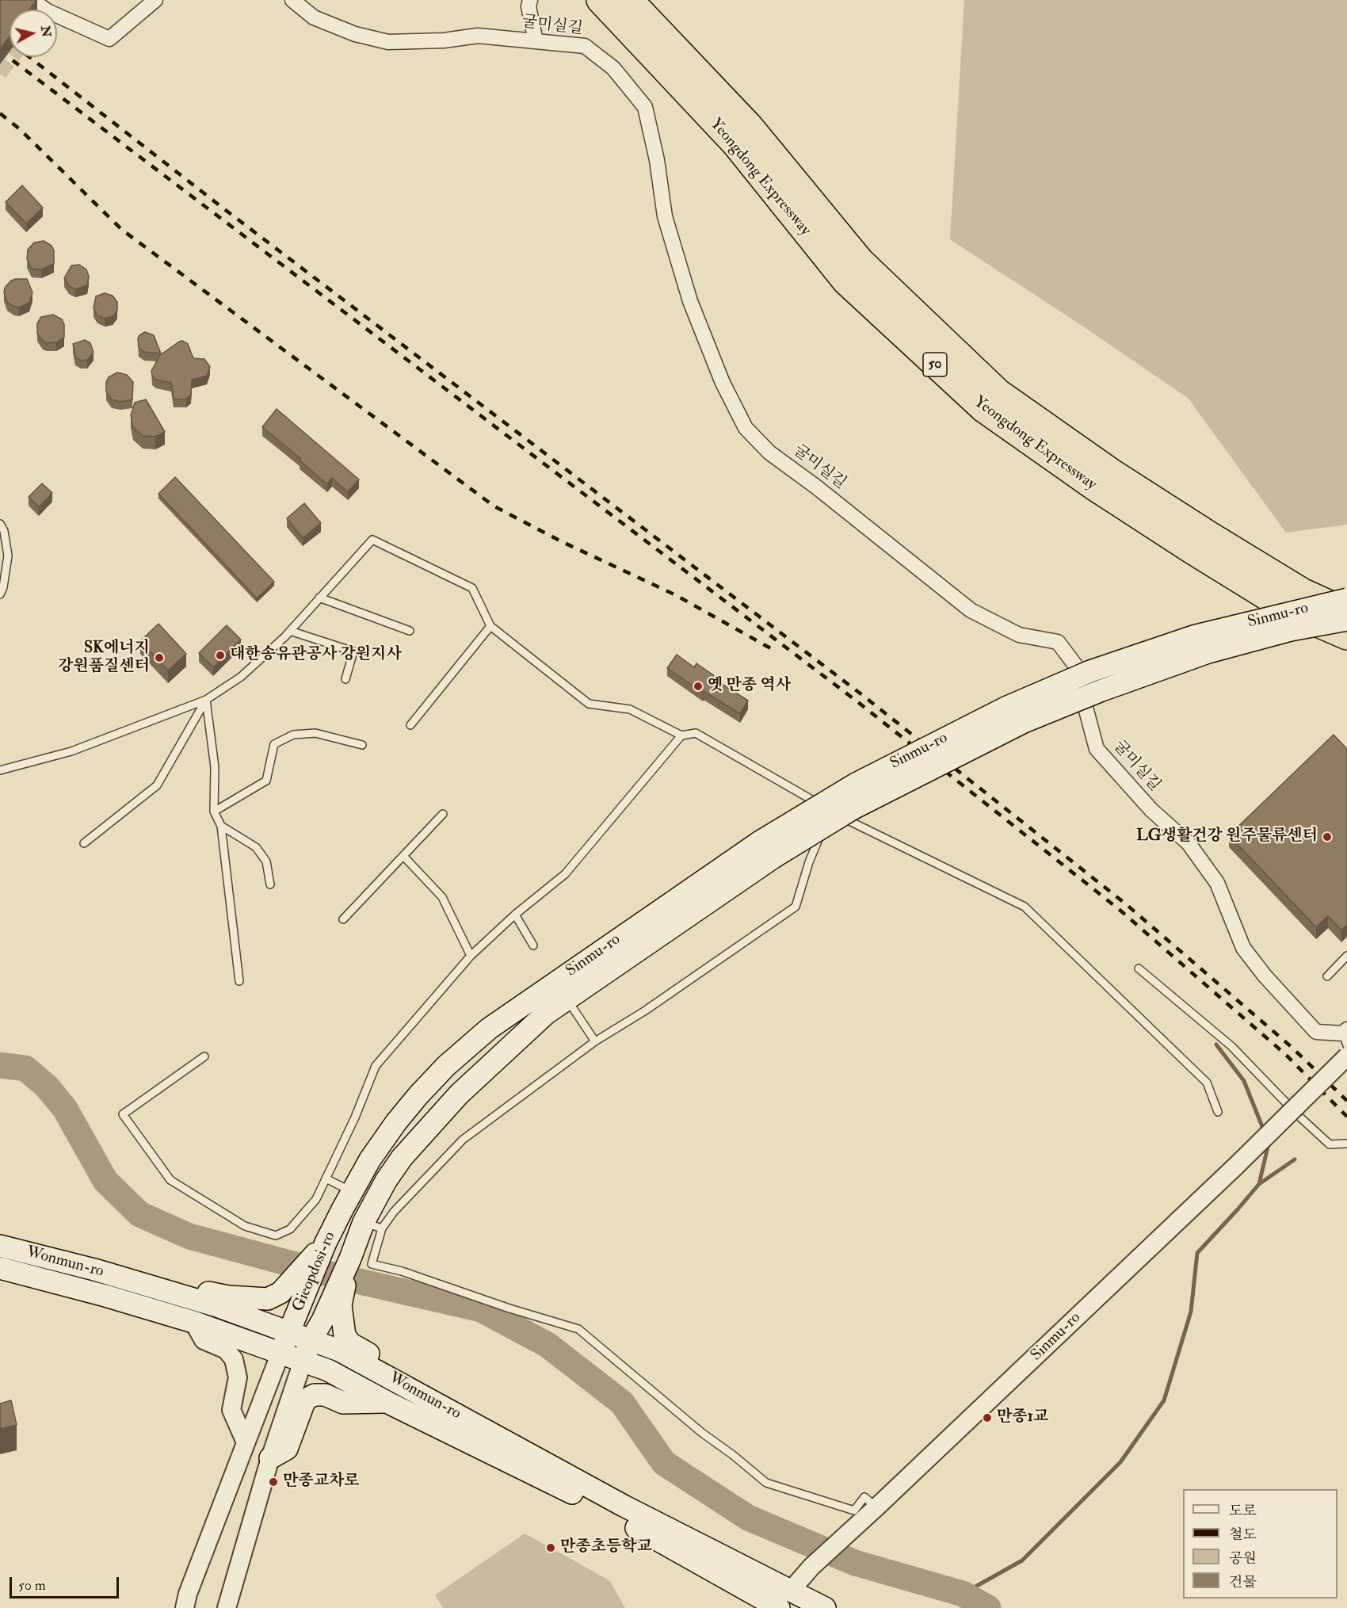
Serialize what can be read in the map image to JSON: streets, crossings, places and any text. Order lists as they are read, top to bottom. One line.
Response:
{"streets":{"highway":["Yeongdong Expressway","50"],"main road":["Sinmu-ro","Wonmun-ro","Gieopdosi-ro"],"street":["굴미실길"]},"crossings":[["Sinmu-ro","Wonmun-ro"],["Sinmu-ro","Gieopdosi-ro"],["Wonmun-ro","Gieopdosi-ro"]],"places":["대한송유관공사 강원지사","SK에너지 강원품질센터","옛 만종 역사","LG생활건강 원주물류센터","만종1교","만종교차로","만종초등학교"],"legend":["도로","철도","공원","건물"],"scale_bar":"50 m","north":"right"}
